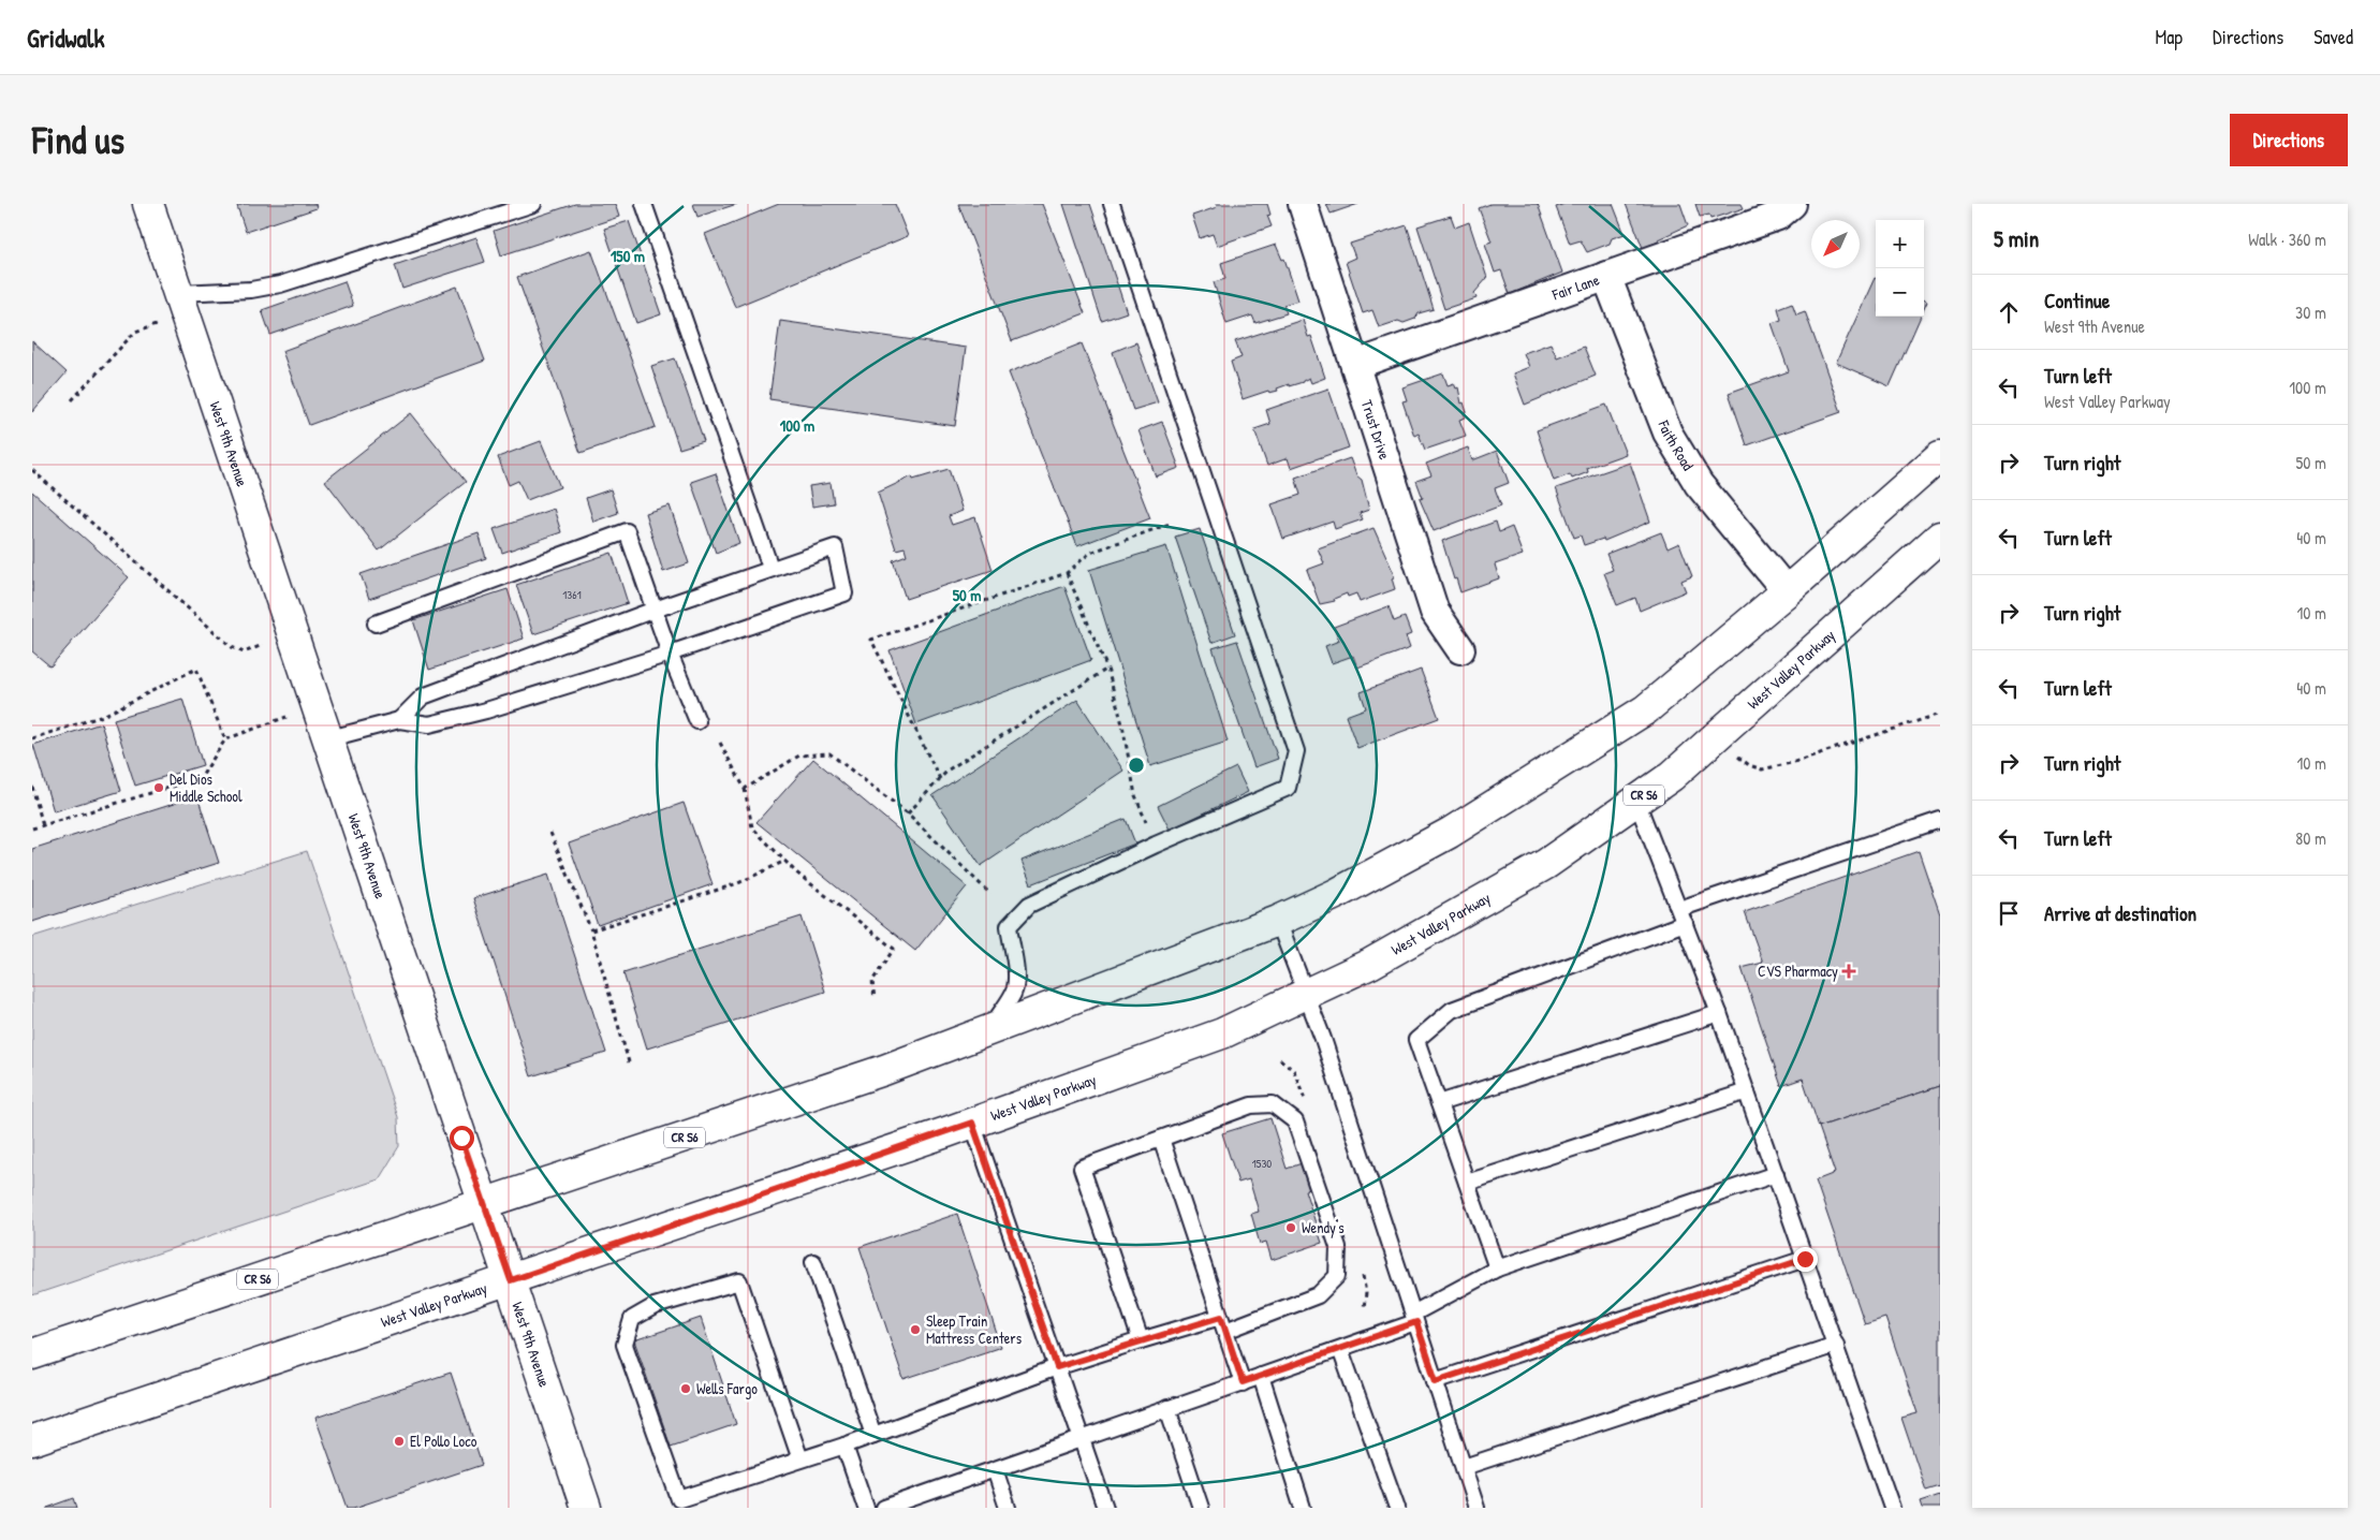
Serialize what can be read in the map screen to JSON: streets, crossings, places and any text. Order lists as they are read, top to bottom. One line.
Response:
{"streets":{"main road":["West 9th Avenue","West Valley Parkway","CR S6"],"street":["Fair Lane","Trust Drive","Faith Road"]},"crossings":[["Fair Lane","Trust Drive"],["Fair Lane","Faith Road"],["West 9th Avenue","West Valley Parkway"],["West 9th Avenue","CR S6"],["Faith Road","CR S6"]],"places":{"other":["Del Dios Middle School","Wendy's","Sleep Train Mattress Centers","Wells Fargo","El Pollo Loco"],"health":["CVS Pharmacy"]},"house_numbers":["1361","1530"],"north":"bottom left","page":{"header":"Gridwalk","nav":["Map","Directions","Saved"],"buttons":"Directions","title":"Find us","heading":["5 min","Walk · 360 m"],"map_buttons":["+","−"],"list":[["Continue","West 9th Avenue","30 m"],["Turn left","West Valley Parkway","100 m"],["Turn right","50 m"],["Turn left","40 m"],["Turn right","10 m"],["Turn left","40 m"],["Turn right","10 m"],["Turn left","80 m"],"Arrive at destination"]},"rings":["150 m","100 m","50 m"]}
